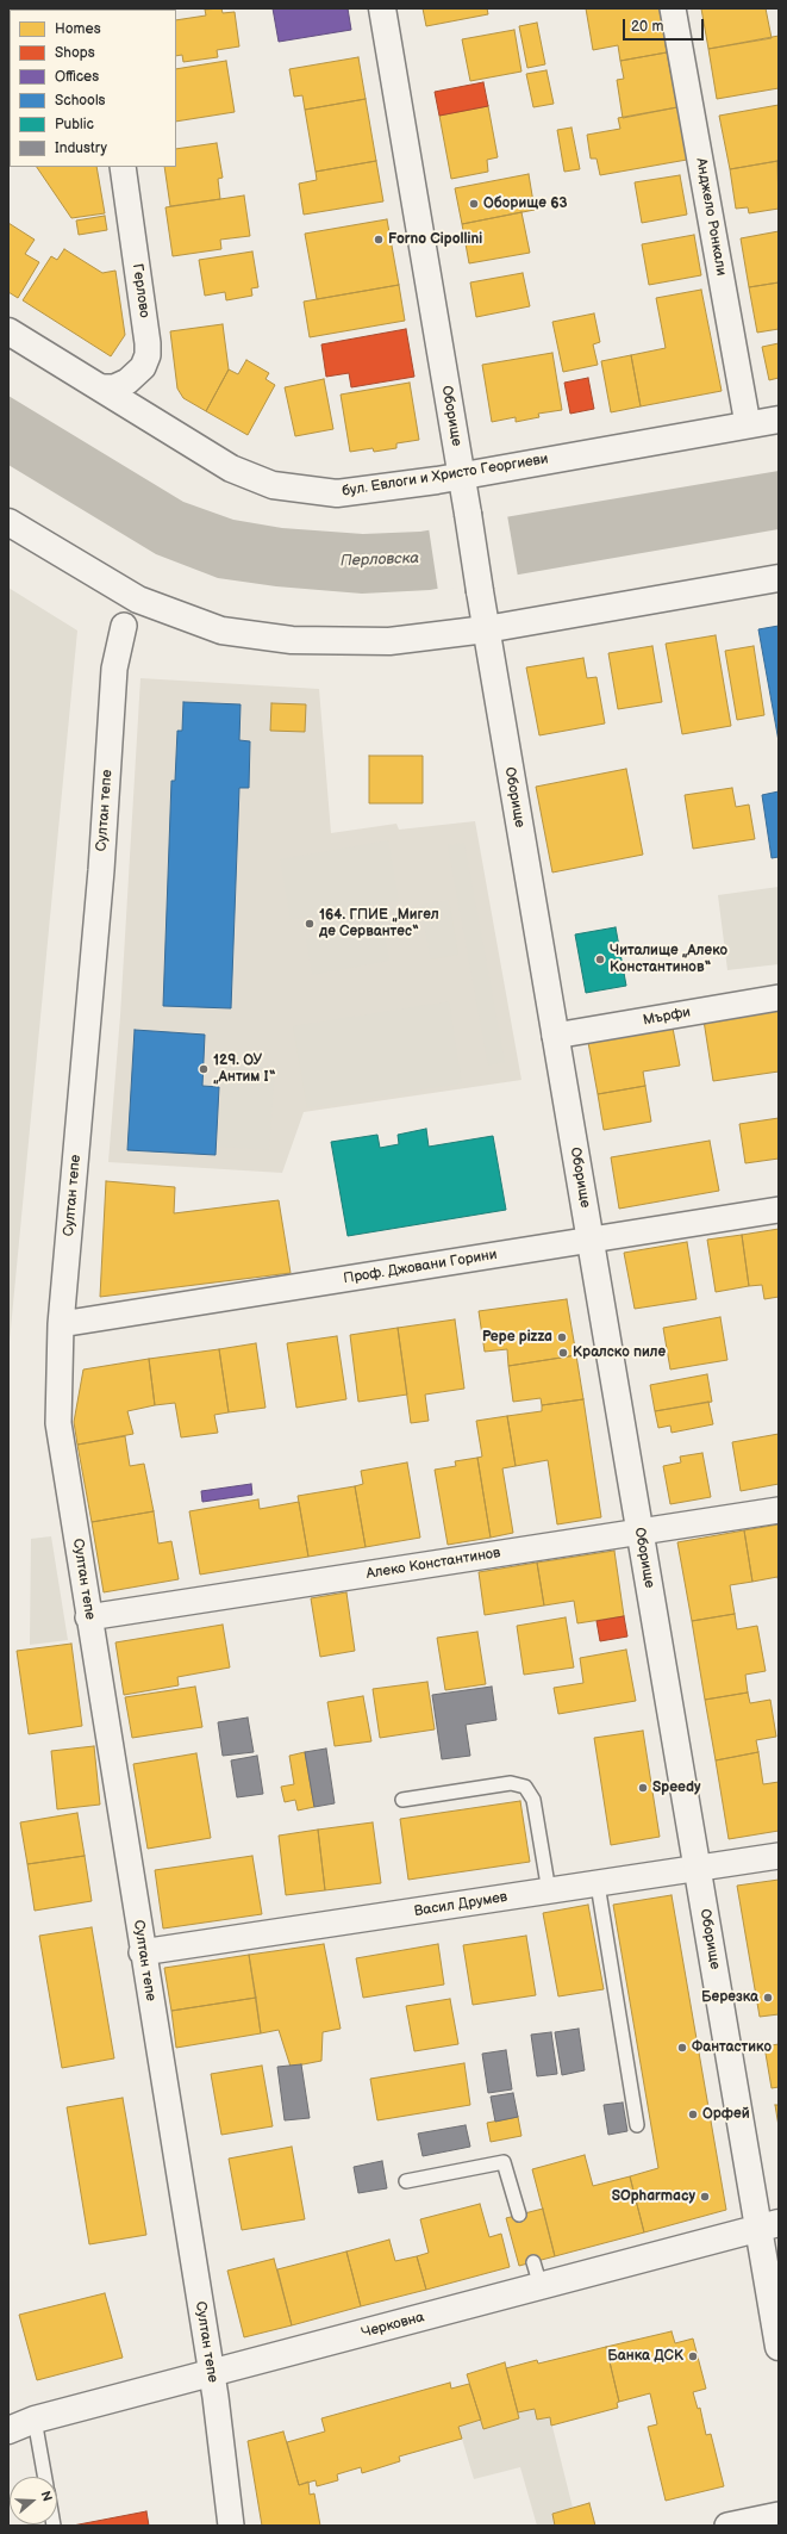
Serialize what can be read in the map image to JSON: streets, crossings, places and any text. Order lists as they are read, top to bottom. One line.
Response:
{"streets":{"street":["Анджело Ронкали","Герлово","Оборище","бул. Евлоги и Христо Георгиеви","Султан тепе","Мърфи","Проф. Джовани Горини","Алеко Константинов","Васил Друмев","Черковна"]},"crossings":[["Анджело Ронкали","бул. Евлоги и Христо Георгиеви"],["Герлово","бул. Евлоги и Христо Георгиеви"],["Оборище","бул. Евлоги и Христо Георгиеви"],["Оборище","Мърфи"],["Оборище","Проф. Джовани Горини"],["Оборище","Алеко Константинов"],["Оборище","Васил Друмев"],["Оборище","Черковна"],["Султан тепе","Проф. Джовани Горини"],["Султан тепе","Алеко Константинов"],["Султан тепе","Васил Друмев"],["Султан тепе","Черковна"]],"water":["Перловска"],"places":["Оборище 63","Forno Cipollini","164. ГПИЕ „Мигел де Сервантес“","Читалище „Алеко Константинов“","129. ОУ „Антим I“","Pepe pizza","Кралско пиле","Speedy","Березка","Фантастико","Орфей","SOpharmacy","Банка ДСК"],"legend":["Homes","Shops","Offices","Schools","Public","Industry"],"scale_bar":"20 m","north":"right"}
